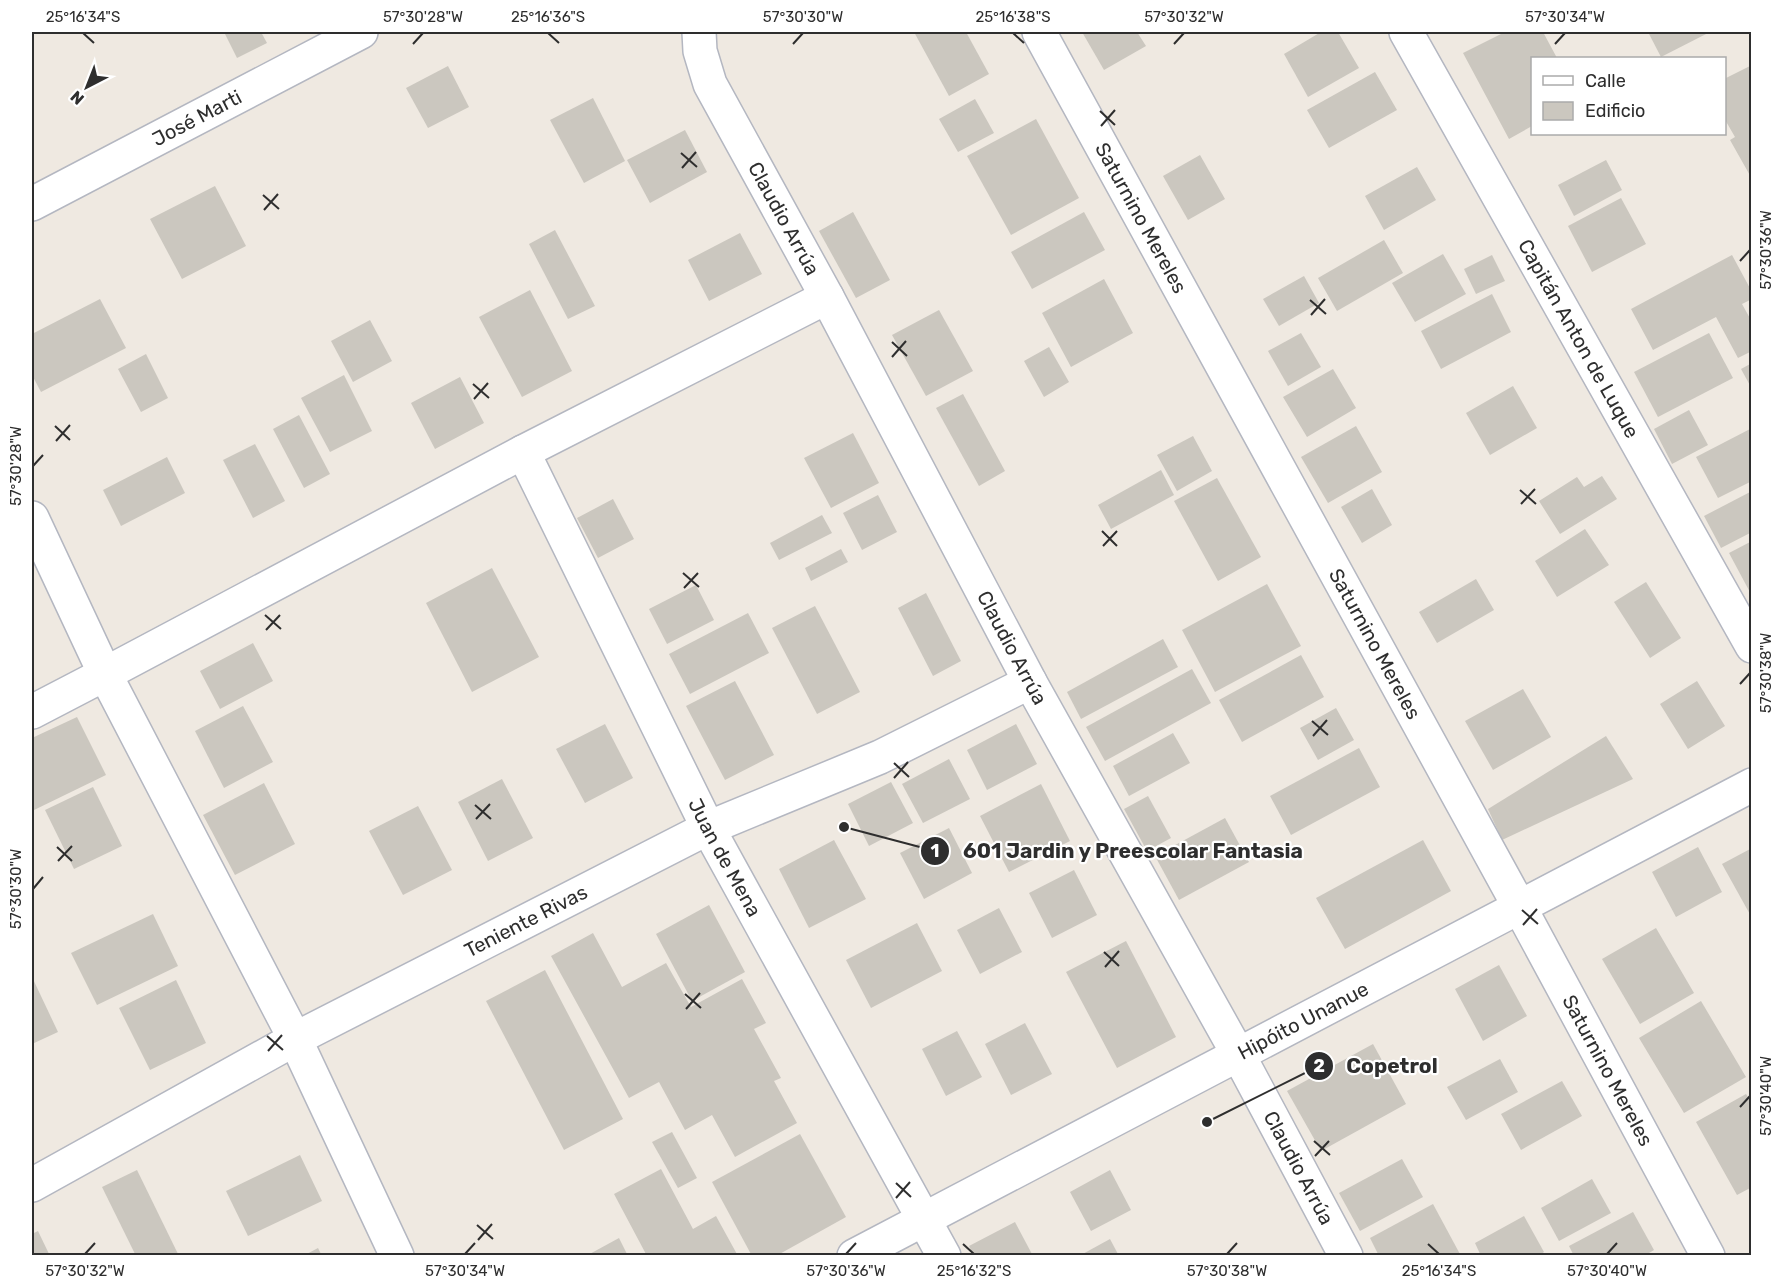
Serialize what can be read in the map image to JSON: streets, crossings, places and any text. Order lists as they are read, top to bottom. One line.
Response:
{"streets":{"street":["José Marti","Saturnino Mereles","Claudio Arrúa","Capitán Anton de Luque","Juan de Mena","Teniente Rivas","Hipóito Unanue"]},"crossings":[["Saturnino Mereles","Hipóito Unanue"],["Claudio Arrúa","Teniente Rivas"],["Claudio Arrúa","Hipóito Unanue"],["Juan de Mena","Teniente Rivas"],["Juan de Mena","Hipóito Unanue"]],"places":["601 Jardin y Preescolar Fantasia","Copetrol"],"legend":["Calle","Edificio"],"north":"bottom left","coordinates":["25°16'34\"S","57°30'28\"W","25°16'36\"S","57°30'30\"W","25°16'38\"S","57°30'32\"W","57°30'34\"W","57°30'36\"W","57°30'38\"W","57°30'40\"W","25°16'32\"S"]}
